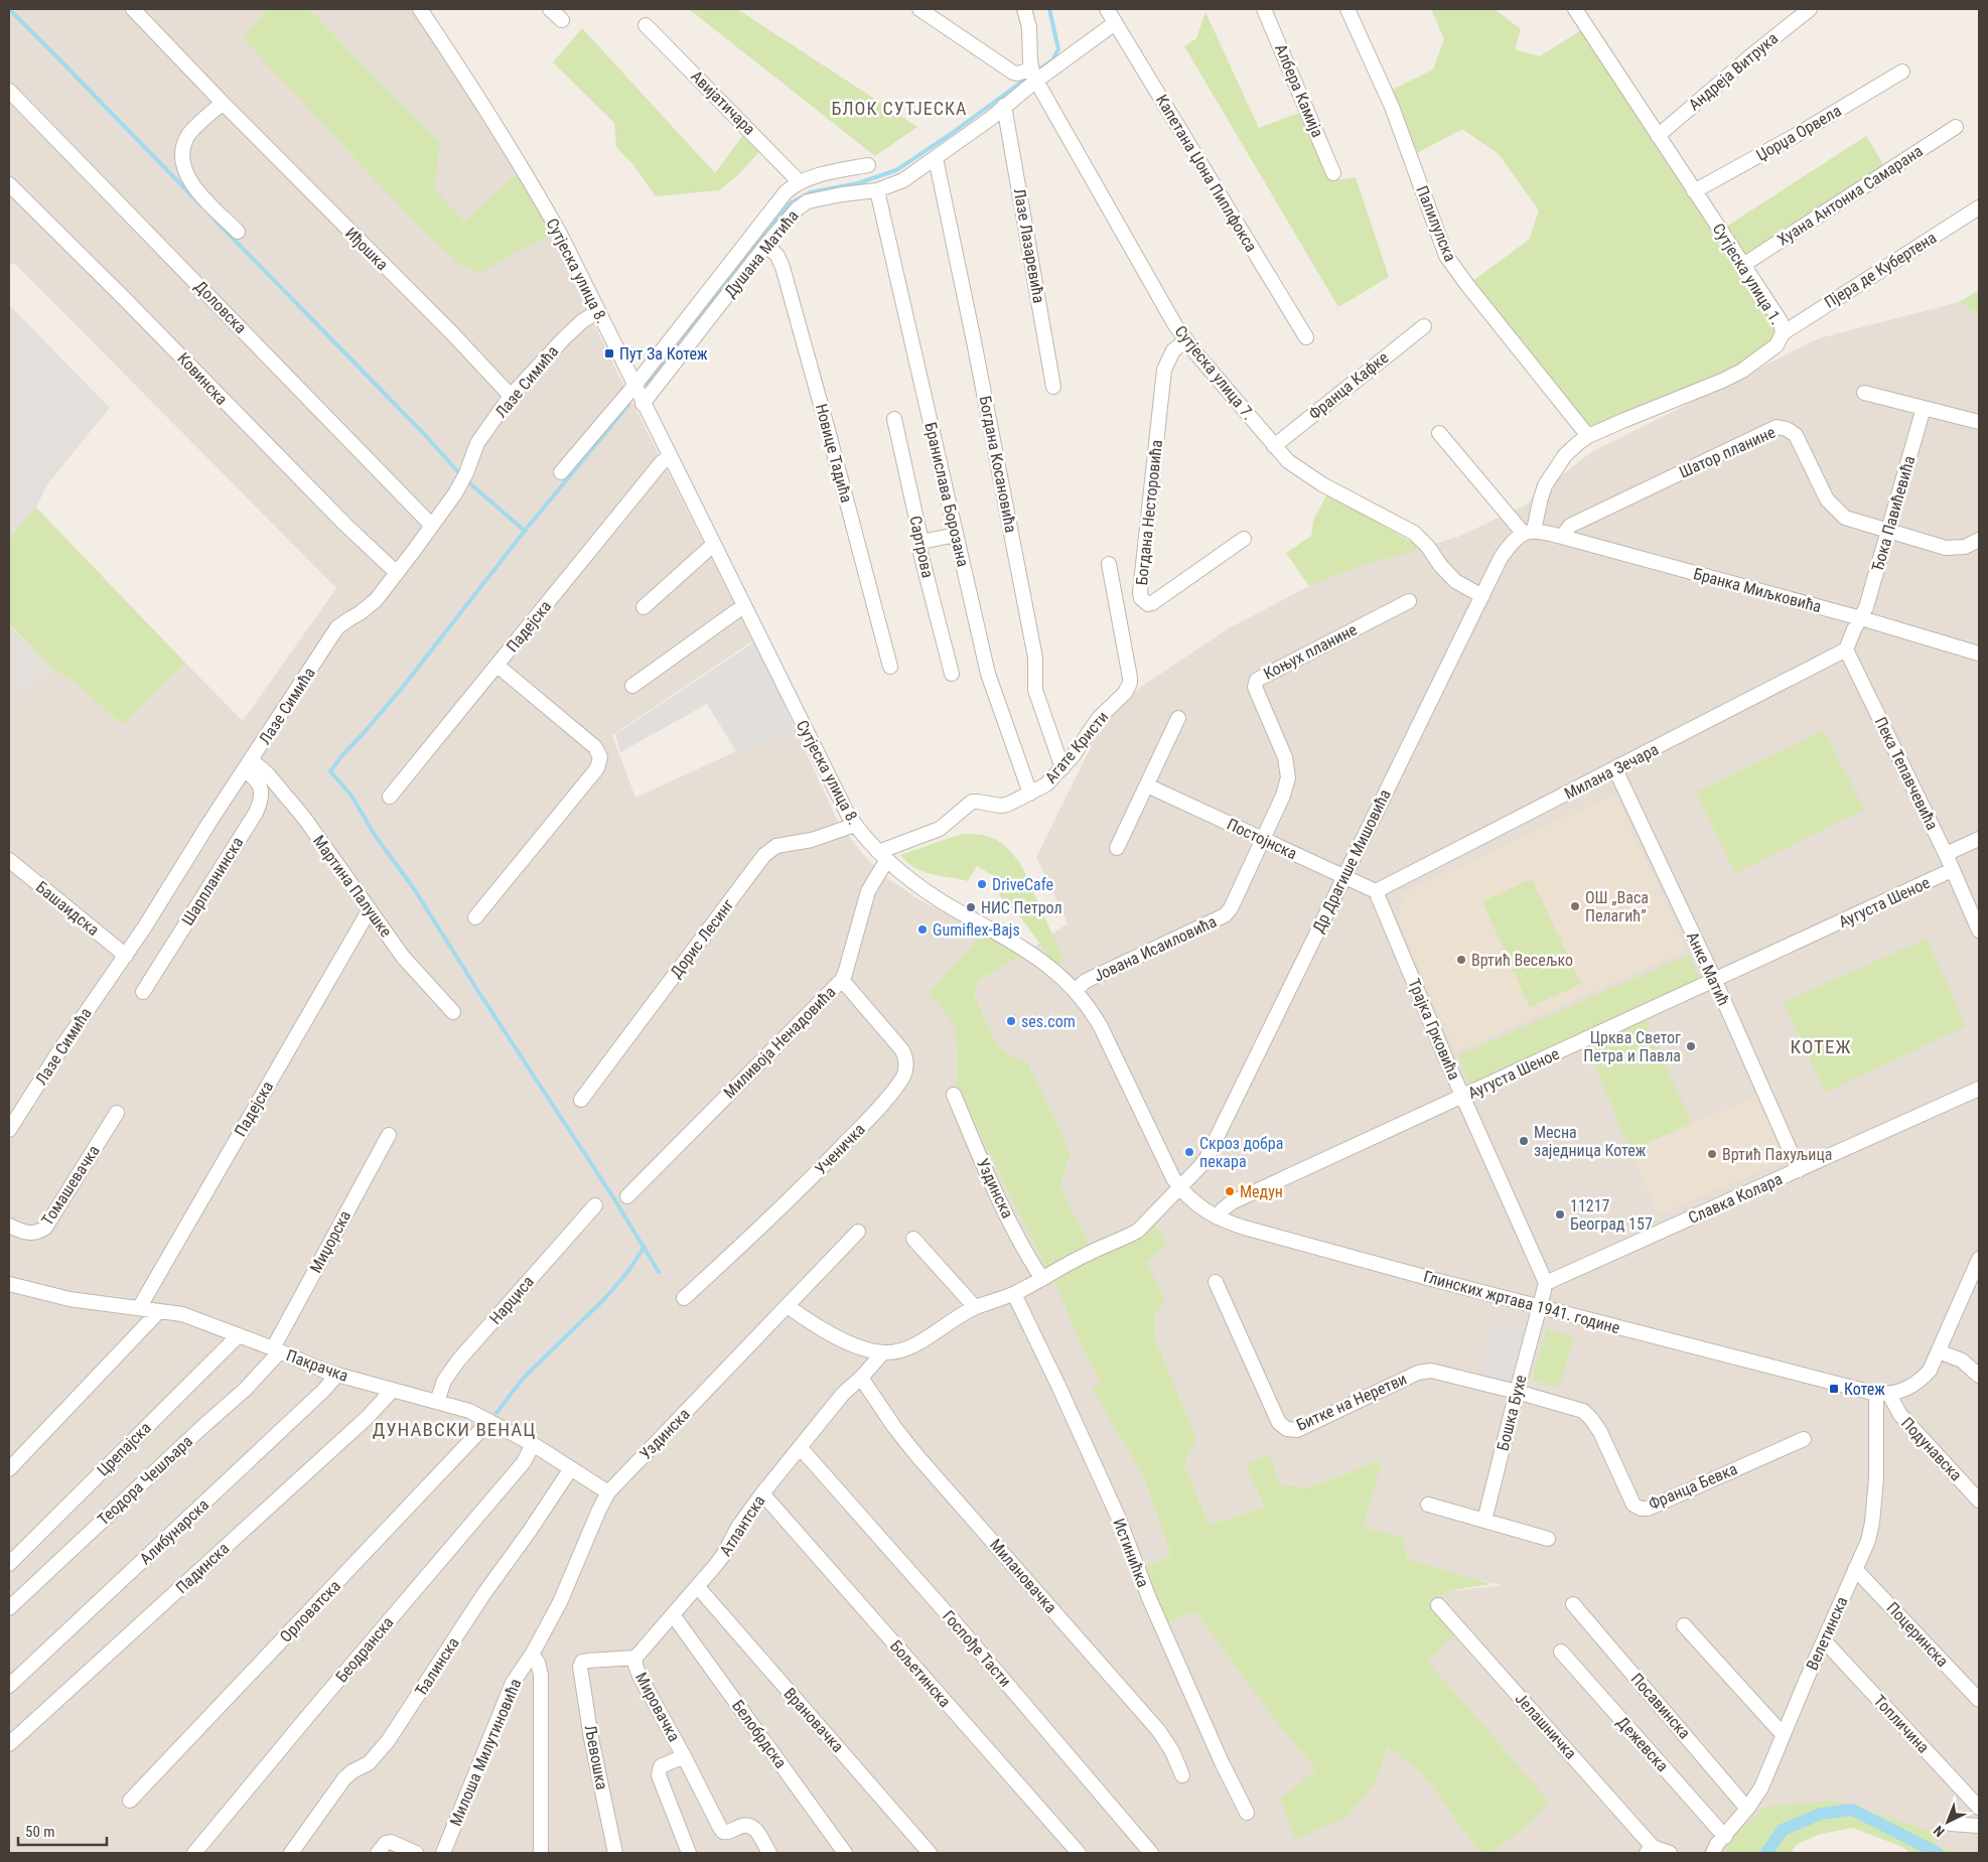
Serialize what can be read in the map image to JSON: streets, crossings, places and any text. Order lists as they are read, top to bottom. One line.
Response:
{"streets":{"street":["Андреја Витрука","Албера Камија","Авијатичара","Џорџа Орвела","Капетана Џона Пиплфокса","Хуана Антониа Самарана","Палилулска","Лазе Лазаревића","Иђошка","Душана Матића","Пјера де Кубертена","Сутјеска улица 8.","Сутјеска улица 1.","Доловска","Сутјеска улица 7.","Ковинска","Лазе Симића","Франца Кафке","Шатор планине","Новице Тадића","Богдана Косановића","Бранислава Борозана","Богдана Несторовића","Ђока Павићевића","Сартрова","Бранка Миљковића","Падејска","Коњух планине","Агате Кристи","Милана Зечара","Пека Тепавчевића","Постојнска","Др Драгише Мишовића","Шарпланинска","Мартина Палушке","Аугуста Шеное","Башаидска","Дорис Лесинг","Јована Исаиловића","Анке Матић","Трајка Грковића","Миливоја Ненадовића","Ученичка","Томашевачка","Уздинска","Славка Колара","Миџорска","Нарциса","Глинских жртава 1941. године","Пакрачка","Битке на Неретви","Бошка Бухе","Црепајска","Подунавска","Теодора Чешљара","Франца Бевка","Атлантска","Алибунарска","Истинићка","Падинска","Милановачка","Орловатска","Велетинска","Поцеринска","Госпође Тасти","Беодранска","Ђалинска","Бољетинска","Посавинска","Мировачка","Врановачка","Топличина","Јелашничка","Белобрдска","Дежевска","Милоша Милутиновића","Љевошка"]},"crossings":[["Андреја Витрука","Сутјеска улица 1."],["Џорџа Орвела","Сутјеска улица 1."],["Капетана Џона Пиплфокса","Душана Матића"],["Хуана Антониа Самарана","Сутјеска улица 1."],["Палилулска","Сутјеска улица 1."],["Лазе Лазаревића","Душана Матића"],["Иђошка","Лазе Симића"],["Душана Матића","Сутјеска улица 8."],["Душана Матића","Сутјеска улица 7."],["Душана Матића","Новице Тадића"],["Душана Матића","Богдана Косановића"],["Душана Матића","Бранислава Борозана"],["Пјера де Кубертена","Сутјеска улица 1."],["Сутјеска улица 8.","Лазе Симића"],["Сутјеска улица 8.","Падејска"],["Сутјеска улица 8.","Агате Кристи"],["Сутјеска улица 8.","Дорис Лесинг"],["Сутјеска улица 8.","Јована Исаиловића"],["Сутјеска улица 8.","Миливоја Ненадовића"],["Сутјеска улица 1.","Бранка Миљковића"],["Сутјеска улица 1.","Др Драгише Мишовића"],["Доловска","Лазе Симића"],["Сутјеска улица 7.","Франца Кафке"],["Сутјеска улица 7.","Богдана Несторовића"],["Сутјеска улица 7.","Др Драгише Мишовића"],["Ковинска","Лазе Симића"],["Лазе Симића","Шарпланинска"],["Лазе Симића","Мартина Палушке"],["Лазе Симића","Башаидска"],["Шатор планине","Ђока Павићевића"],["Шатор планине","Бранка Миљковића"],["Богдана Косановића","Агате Кристи"],["Бранислава Борозана","Агате Кристи"],["Ђока Павићевића","Бранка Миљковића"],["Бранка Миљковића","Др Драгише Мишовића"],["Падејска","Мартина Палушке"],["Падејска","Пакрачка"],["Коњух планине","Постојнска"],["Коњух планине","Јована Исаиловића"],["Агате Кристи","Миливоја Ненадовића"],["Милана Зечара","Пека Тепавчевића"],["Милана Зечара","Постојнска"],["Милана Зечара","Анке Матић"],["Милана Зечара","Трајка Грковића"],["Пека Тепавчевића","Аугуста Шеное"],["Постојнска","Др Драгише Мишовића"],["Постојнска","Јована Исаиловића"],["Постојнска","Трајка Грковића"],["Др Драгише Мишовића","Јована Исаиловића"],["Др Драгише Мишовића","Глинских жртава 1941. године"],["Шарпланинска","Мартина Палушке"],["Аугуста Шеное","Анке Матић"],["Аугуста Шеное","Трајка Грковића"],["Аугуста Шеное","Глинских жртава 1941. године"],["Јована Исаиловића","Глинских жртава 1941. године"],["Анке Матић","Славка Колара"],["Трајка Грковића","Славка Колара"],["Миливоја Ненадовића","Ученичка"],["Уздинска","Пакрачка"],["Уздинска","Милоша Милутиновића"],["Миџорска","Пакрачка"],["Миџорска","Теодора Чешљара"],["Нарциса","Пакрачка"],["Глинских жртава 1941. године","Бошка Бухе"],["Глинских жртава 1941. године","Подунавска"],["Глинских жртава 1941. године","Велетинска"],["Пакрачка","Црепајска"],["Пакрачка","Теодора Чешљара"],["Пакрачка","Алибунарска"],["Пакрачка","Падинска"],["Пакрачка","Орловатска"],["Пакрачка","Беодранска"],["Пакрачка","Ђалинска"],["Битке на Неретви","Бошка Бухе"],["Битке на Неретви","Франца Бевка"],["Бошка Бухе","Франца Бевка"],["Подунавска","Велетинска"],["Атлантска","Милановачка"],["Атлантска","Госпође Тасти"],["Атлантска","Бољетинска"],["Атлантска","Мировачка"],["Атлантска","Врановачка"],["Атлантска","Белобрдска"],["Атлантска","Љевошка"],["Велетинска","Поцеринска"],["Велетинска","Посавинска"],["Велетинска","Топличина"],["Велетинска","Дежевска"],["Мировачка","Љевошка"]],"districts":["БЛОК СУТЈЕСКА","КОТЕЖ","ДУНАВСКИ ВЕНАЦ"],"places":{"transit":["Пут За Котеж","Котеж"],"other":["DriveCafe","ОШ „Васа Пелагић”","НИС Петрол","Gumiflex-Bajs","Вртић Весељко","ses.com","Црква Светог Петра и Павла","Месна заједница Котеж","Скроз добра пекара","Вртић Пахуљица","Медун","11217 Београд 157"]},"scale_bar":"50 m","north":"bottom left"}
